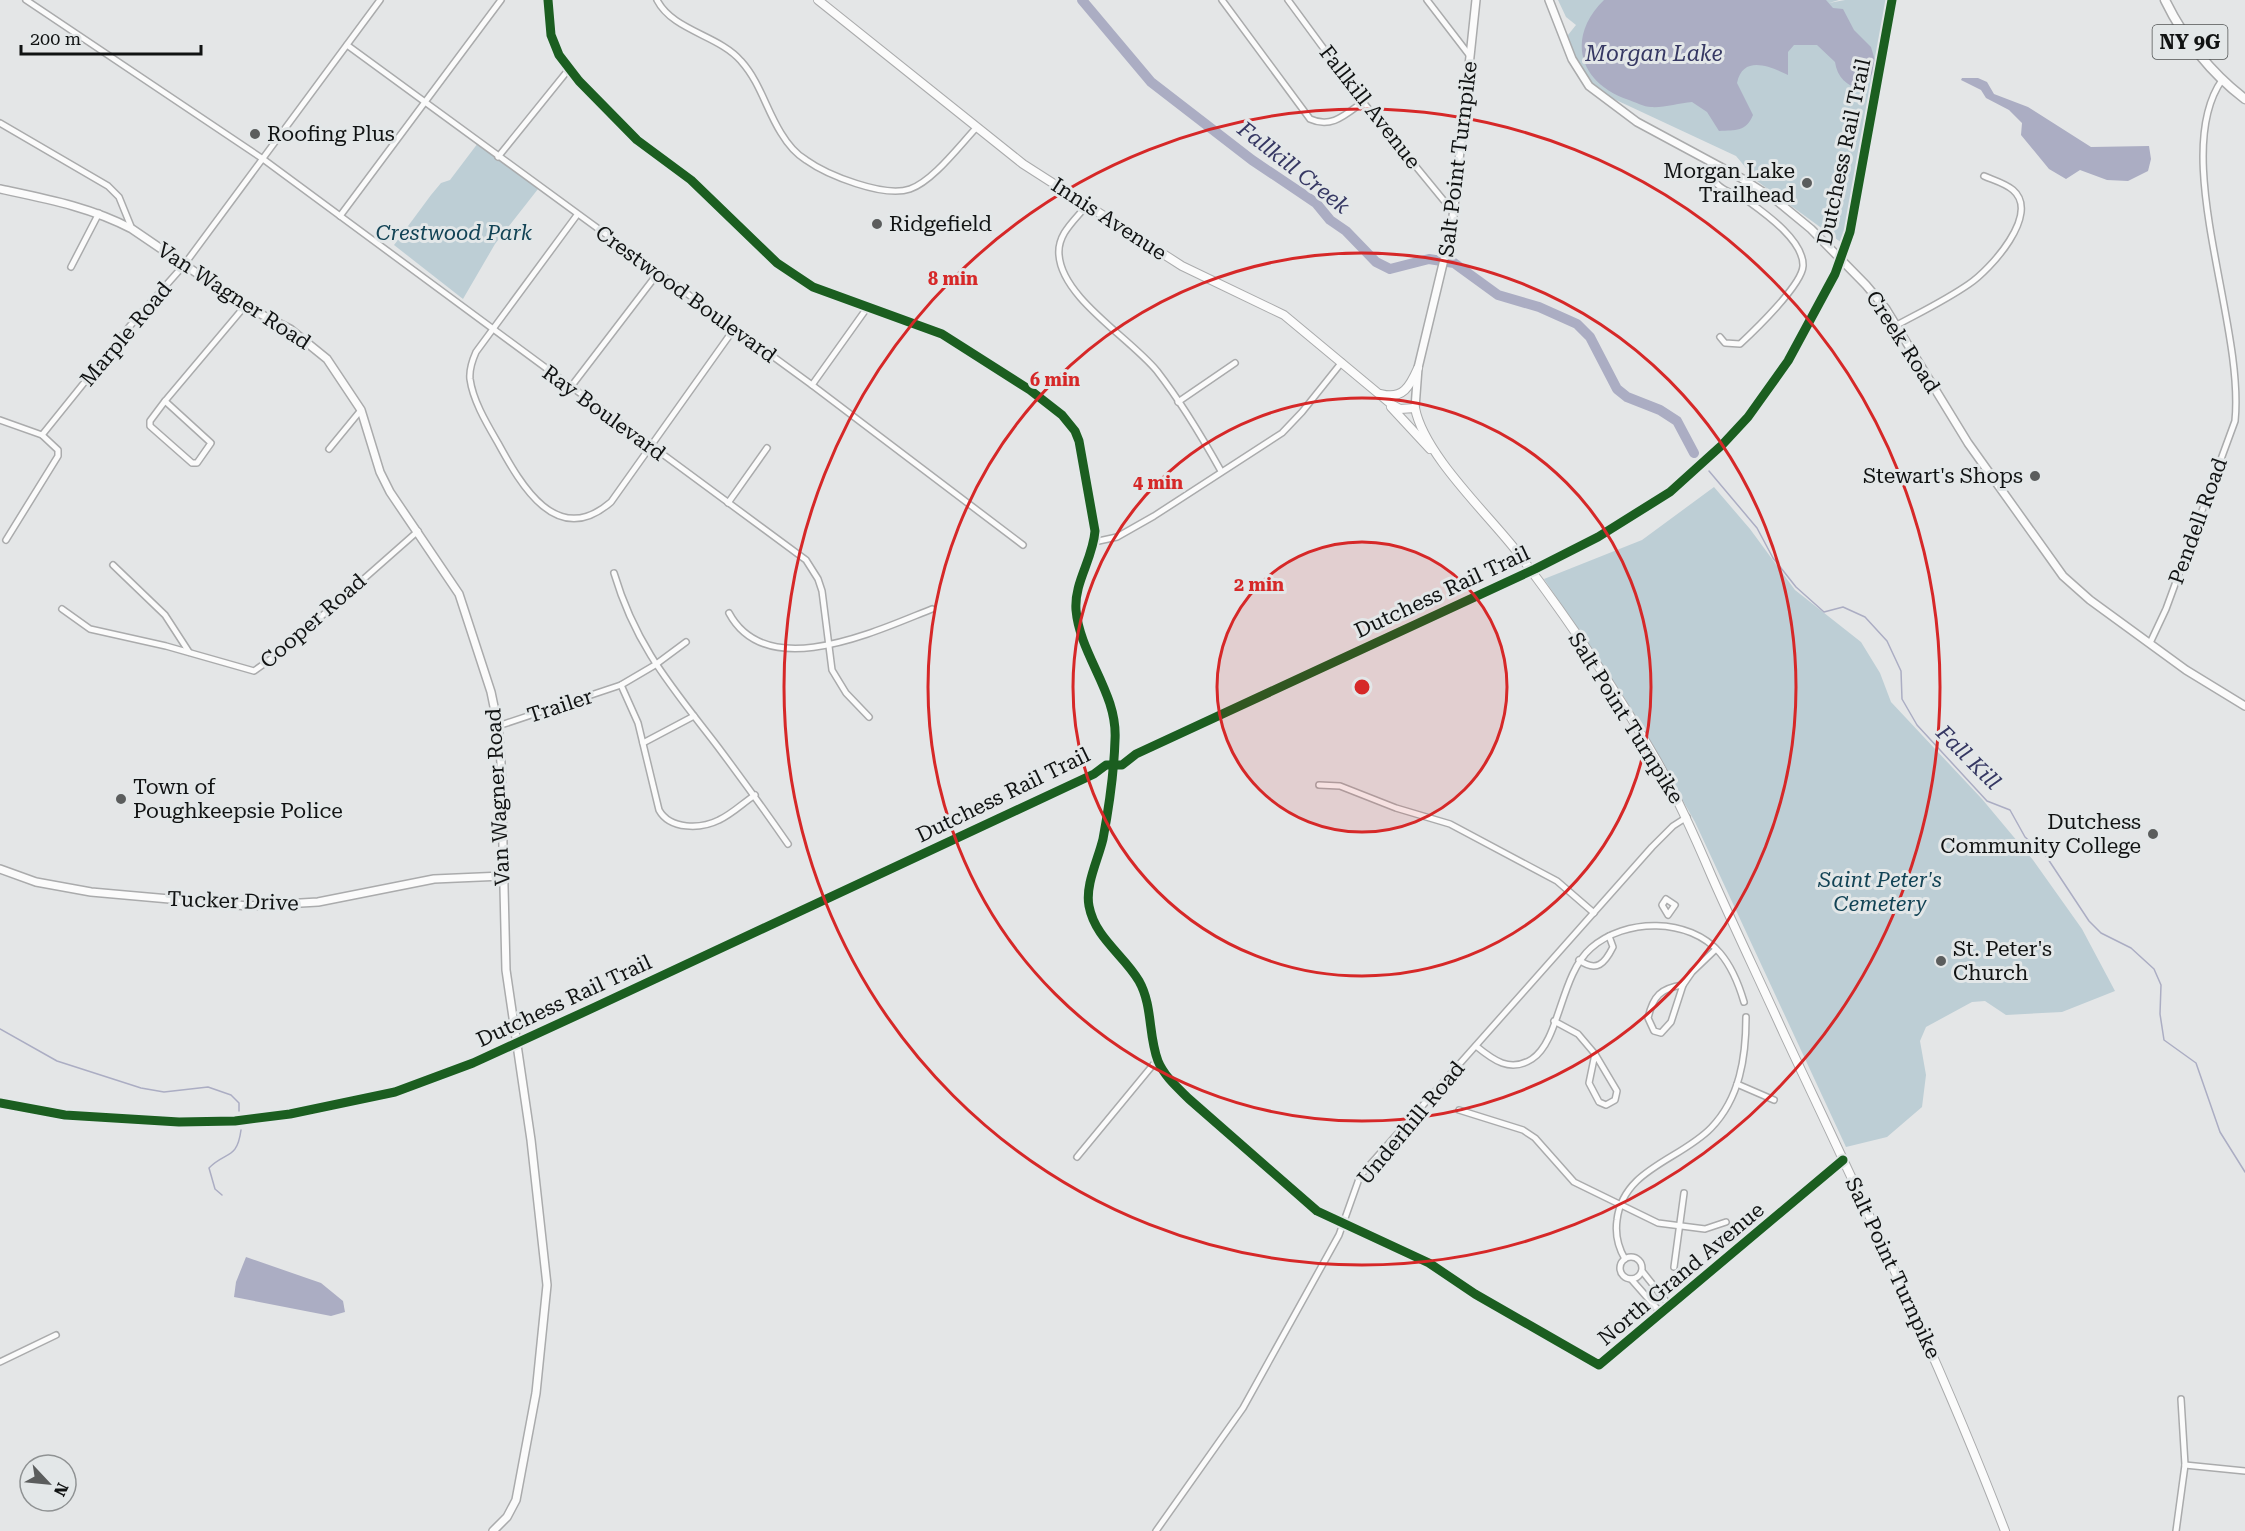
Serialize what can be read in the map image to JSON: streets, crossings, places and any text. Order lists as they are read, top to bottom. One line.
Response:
{"streets":{"main road":["NY 9G","Salt Point Turnpike","Innis Avenue"],"street":["Fallkill Avenue","Crestwood Boulevard","Van Wagner Road","Marple Road","Creek Road","Ray Boulevard","Pendell Road","Cooper Road","Trailer","Tucker Drive","Underhill Road","North Grand Avenue"],"cycle path":["Dutchess Rail Trail"]},"crossings":[["Fallkill Avenue","Salt Point Turnpike"],["Salt Point Turnpike","Innis Avenue"],["Salt Point Turnpike","Underhill Road"],["Salt Point Turnpike","North Grand Avenue"],["Crestwood Boulevard","Marple Road"],["Van Wagner Road","Marple Road"],["Van Wagner Road","Cooper Road"],["Van Wagner Road","Trailer"],["Van Wagner Road","Tucker Drive"],["Marple Road","Ray Boulevard"],["Creek Road","Pendell Road"],["Underhill Road","North Grand Avenue"]],"water":["Morgan Lake","Fallkill Creek","Fall Kill"],"parks":["Crestwood Park","Saint Peter's Cemetery"],"places":["Roofing Plus","Morgan Lake Trailhead","Ridgefield","Stewart's Shops","Town of Poughkeepsie Police","Dutchess Community College","St. Peter's Church"],"scale_bar":"200 m","north":"bottom right","rings":["8 min","6 min","4 min","2 min"]}
